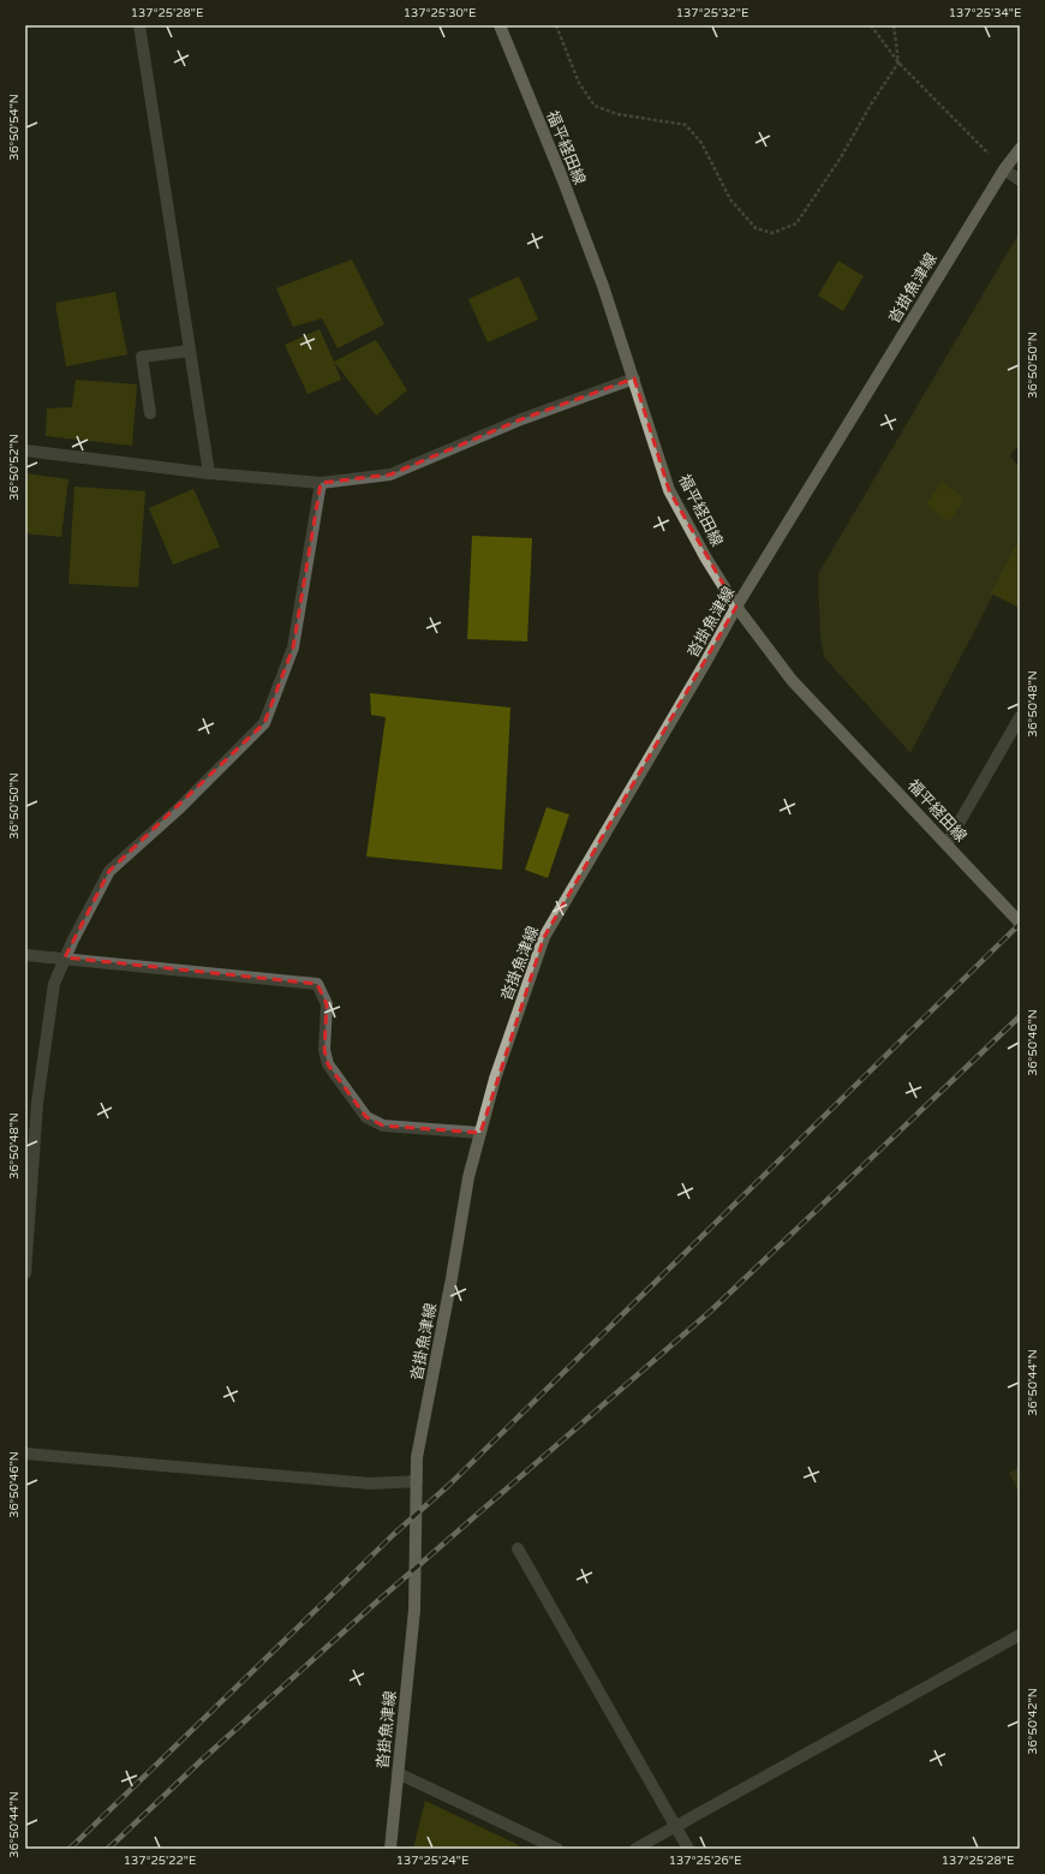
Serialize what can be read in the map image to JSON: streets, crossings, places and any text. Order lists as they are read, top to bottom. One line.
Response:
{"streets":{"main road":["福平経田線","沓掛魚津線"]},"crossings":[["福平経田線","沓掛魚津線"]],"coordinates":["137°25'28\"E","137°25'30\"E","137°25'32\"E","137°25'34\"E","36°50'54\"N","36°50'50\"N","36°50'52\"N","36°50'48\"N","36°50'46\"N","36°50'44\"N","36°50'42\"N","137°25'22\"E","137°25'24\"E","137°25'26\"E"]}
